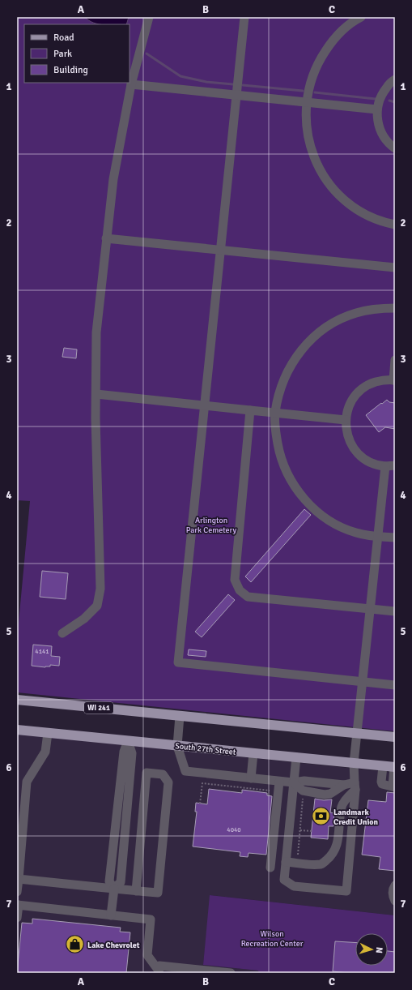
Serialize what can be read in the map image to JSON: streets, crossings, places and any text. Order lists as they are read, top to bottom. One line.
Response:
{"streets":{"main road":["WI 241","South 27th Street"]},"parks":["Arlington Park Cemetery","Wilson Recreation Center"],"places":{"bank":["Landmark Credit Union"],"shop":["Lake Chevrolet"]},"house_numbers":["4141","4040"],"legend":["Road","Park","Building"],"north":"right","grid":{"columns":["A","B","C"],"rows":["1","2","3","4","5","6","7"]}}
